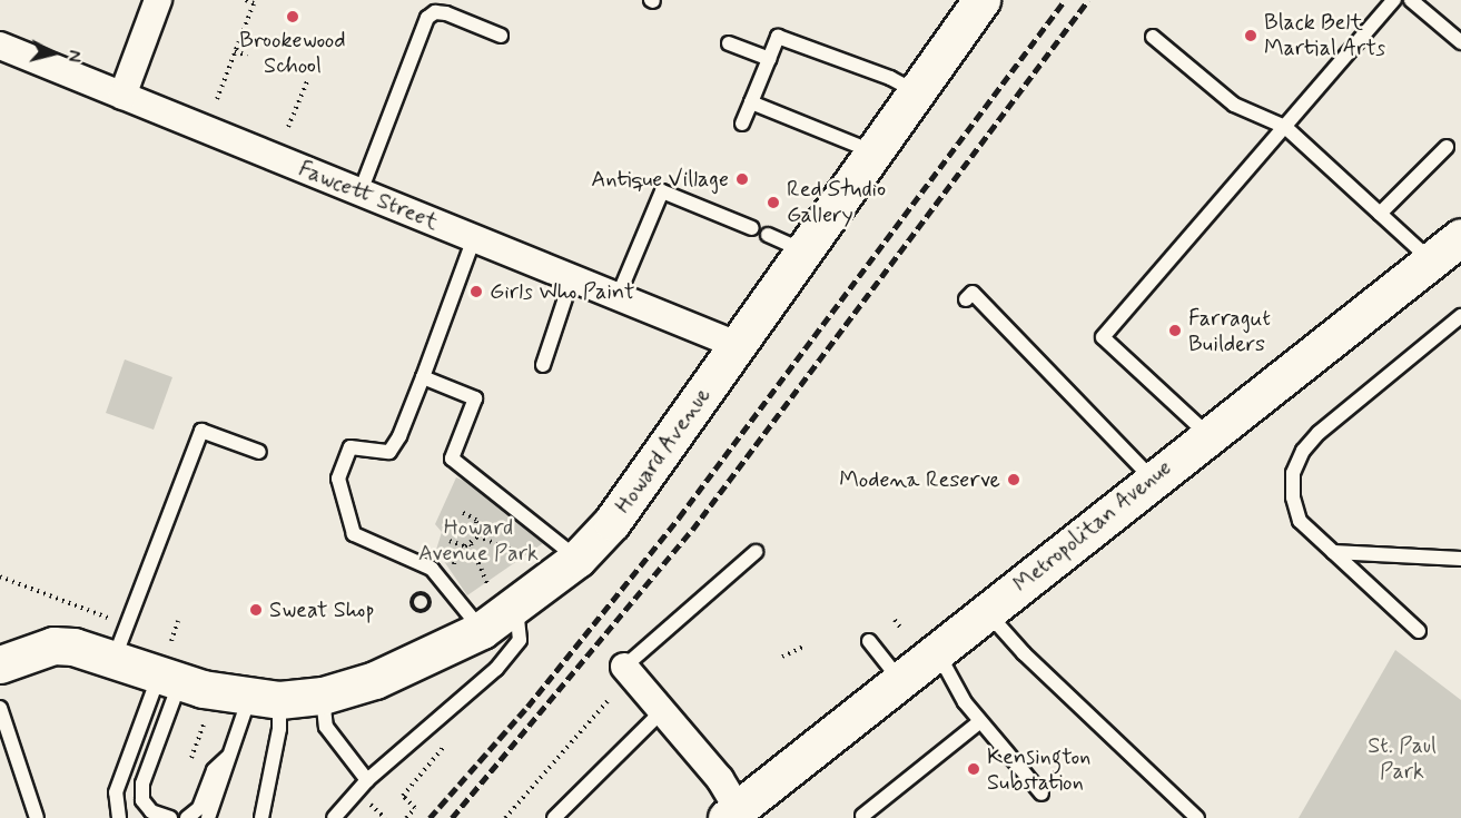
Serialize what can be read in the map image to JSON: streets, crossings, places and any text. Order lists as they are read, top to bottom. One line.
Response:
{"streets":{"street":["Fawcett Street","Howard Avenue","Metropolitan Avenue"]},"crossings":[["Fawcett Street","Howard Avenue"]],"parks":["Howard Avenue Park","St. Paul Park"],"places":["Brookewood School","Black Belt Martial Arts","Antique Village","Red Studio Gallery","Girls Who Paint","Farragut Builders","Modena Reserve","Sweat Shop","Kensington Substation"],"north":"right"}
